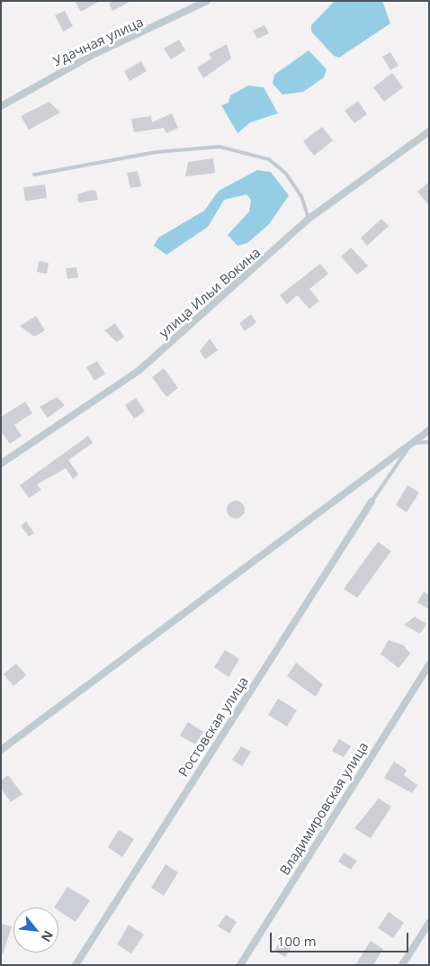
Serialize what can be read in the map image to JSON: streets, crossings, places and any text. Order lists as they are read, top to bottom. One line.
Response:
{"streets":{"street":["Удачная улица","улица Ильи Вокина","Ростовская улица","Владимировская улица"]},"scale_bar":"100 m","north":"bottom right"}
